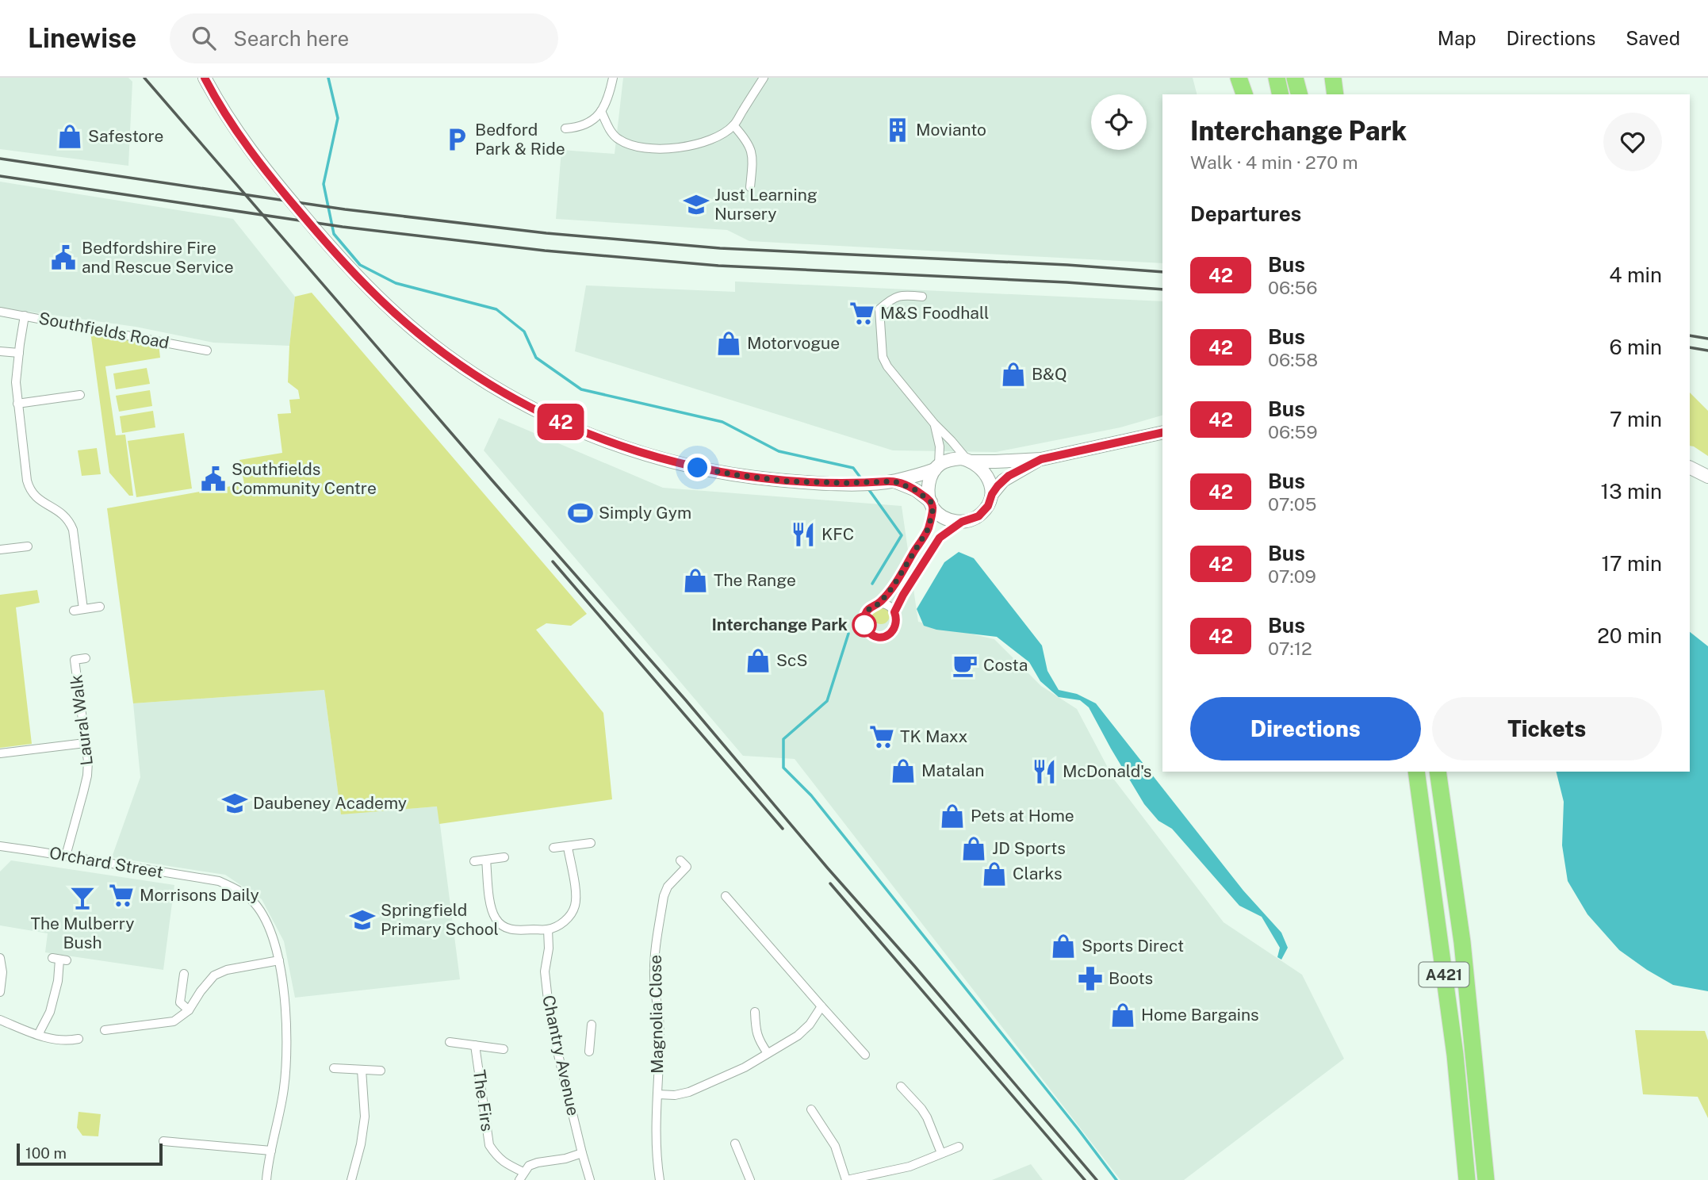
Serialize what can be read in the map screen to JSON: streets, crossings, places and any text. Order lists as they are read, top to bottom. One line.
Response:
{"streets":{"highway":["A421"],"street":["Southfields Road","Laural Walk","Orchard Street","Magnolia Close","Chantry Avenue","The Firs"]},"crossings":[["Laural Walk","Orchard Street"]],"places":{"building":["Movianto"],"shop":["Safestore","Motorvogue","B&Q","The Range","ScS","Matalan","Pets at Home","JD Sports","Clarks","Sports Direct","Home Bargains"],"parking":["Bedford Park & Ride"],"school or university":["Just Learning Nursery","Daubeney Academy","Springfield Primary School"],"public building":["Bedfordshire Fire and Rescue Service","Southfields Community Centre"],"supermarket":["M&S Foodhall","TK Maxx","Morrisons Daily"],"sports":["Simply Gym"],"restaurant":["KFC","McDonald's"],"other":["Interchange Park"],"cafe":["Costa"],"bar":["The Mulberry Bush"],"pharmacy":["Boots"]},"lines":["bus line 42"],"scale_bar":"100 m","page":{"header":"Linewise","search":"Search here","nav":["Map","Directions","Saved"],"on_map":"42","heading":[["Interchange Park","Walk · 4 min · 270 m"],"Departures"],"list":[{"mark":"42","name":"Bus","note":"06:56","value":"4 min"},{"mark":"42","name":"Bus","note":"06:58","value":"6 min"},{"mark":"42","name":"Bus","note":"06:59","value":"7 min"},{"mark":"42","name":"Bus","note":"07:05","value":"13 min"},{"mark":"42","name":"Bus","note":"07:09","value":"17 min"},{"mark":"42","name":"Bus","note":"07:12","value":"20 min"}],"buttons":["Directions","Tickets"],"scale":"100 m"}}
